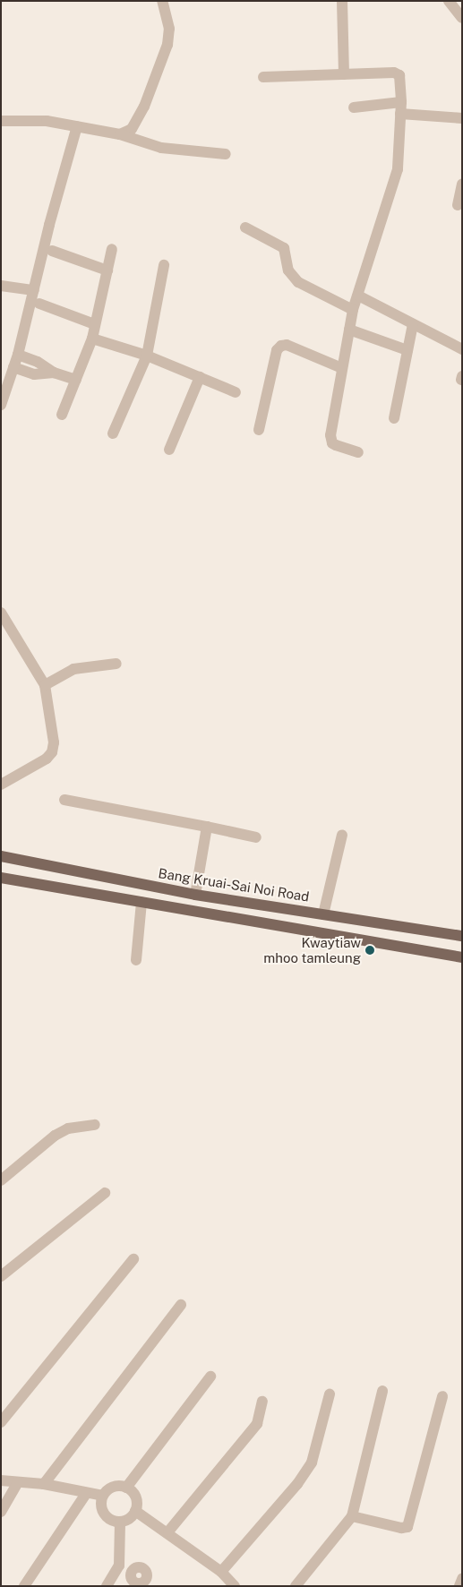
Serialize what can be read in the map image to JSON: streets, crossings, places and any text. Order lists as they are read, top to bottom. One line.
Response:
{"streets":{"main road":["Bang Kruai-Sai Noi Road"]},"places":["Kwaytiaw mhoo tamleung"]}
